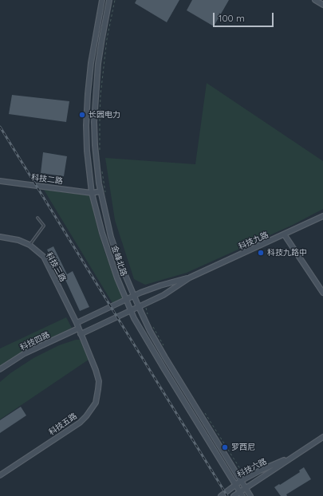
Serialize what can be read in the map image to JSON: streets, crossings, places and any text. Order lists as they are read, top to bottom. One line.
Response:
{"streets":{"street":["科技二路","科技九路","金峰北路","科技三路","科技四路","科技五路","科技六路"]},"crossings":[["科技二路","金峰北路"],["科技九路","金峰北路"],["金峰北路","科技六路"],["科技三路","科技四路"],["科技三路","科技五路"],["科技四路","科技五路"]],"places":["长园电力","科技九路中","罗西尼"],"scale_bar":"100 m"}
